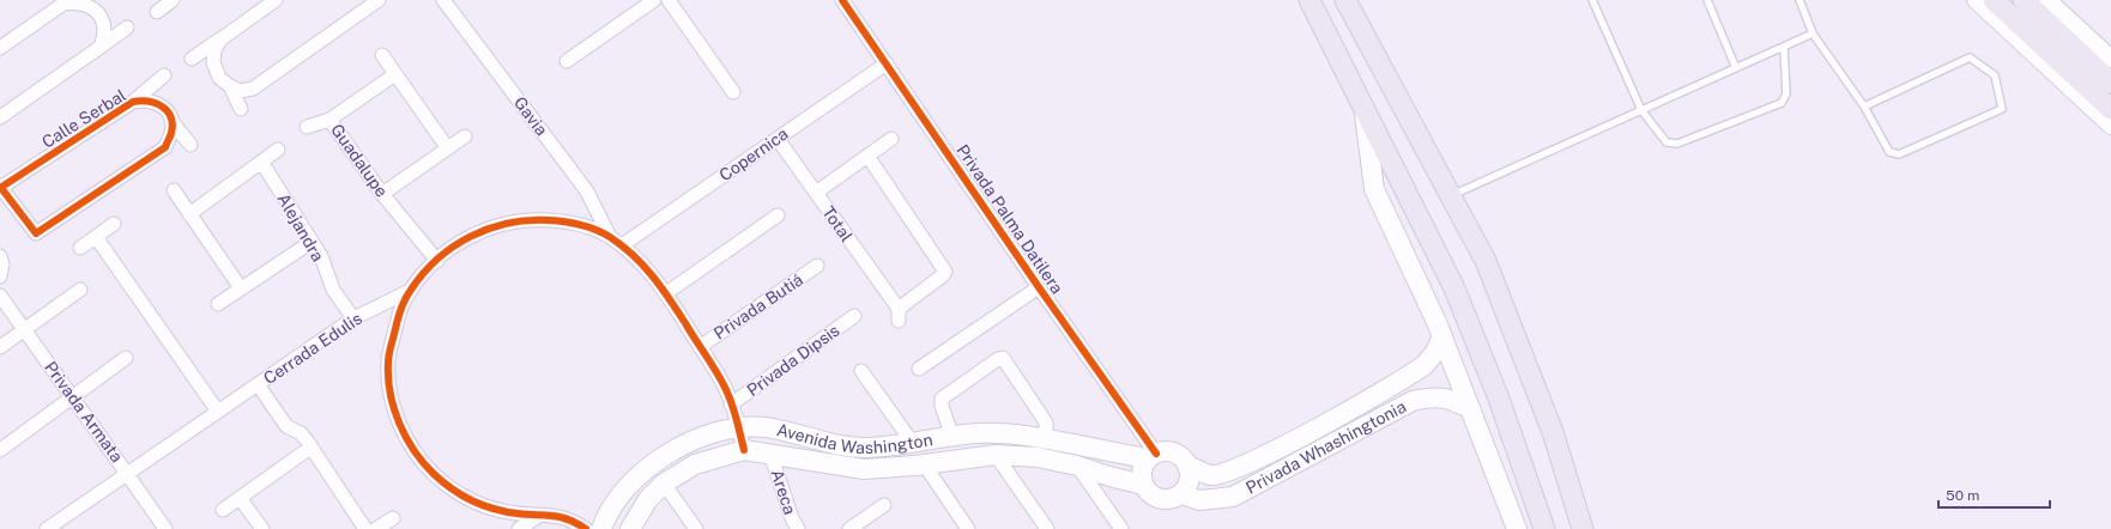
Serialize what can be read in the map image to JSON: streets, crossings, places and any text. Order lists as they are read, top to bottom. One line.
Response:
{"streets":{"main road":["Avenida Washington","Privada Whashingtonia"],"street":["Gavia","Calle Serbal","Copernica","Guadalupe","Privada Palma Datilera","Total","Alejandra","Privada Butiá","Cerrada Edulis","Privada Dipsis","Privada Armata","Areca"]},"crossings":[["Copernica","Privada Palma Datilera"],["Copernica","Total"],["Privada Palma Datilera","Avenida Washington"],["Privada Palma Datilera","Privada Whashingtonia"],["Alejandra","Cerrada Edulis"],["Cerrada Edulis","Privada Armata"],["Avenida Washington","Privada Whashingtonia"],["Avenida Washington","Areca"]],"scale_bar":"50 m"}
